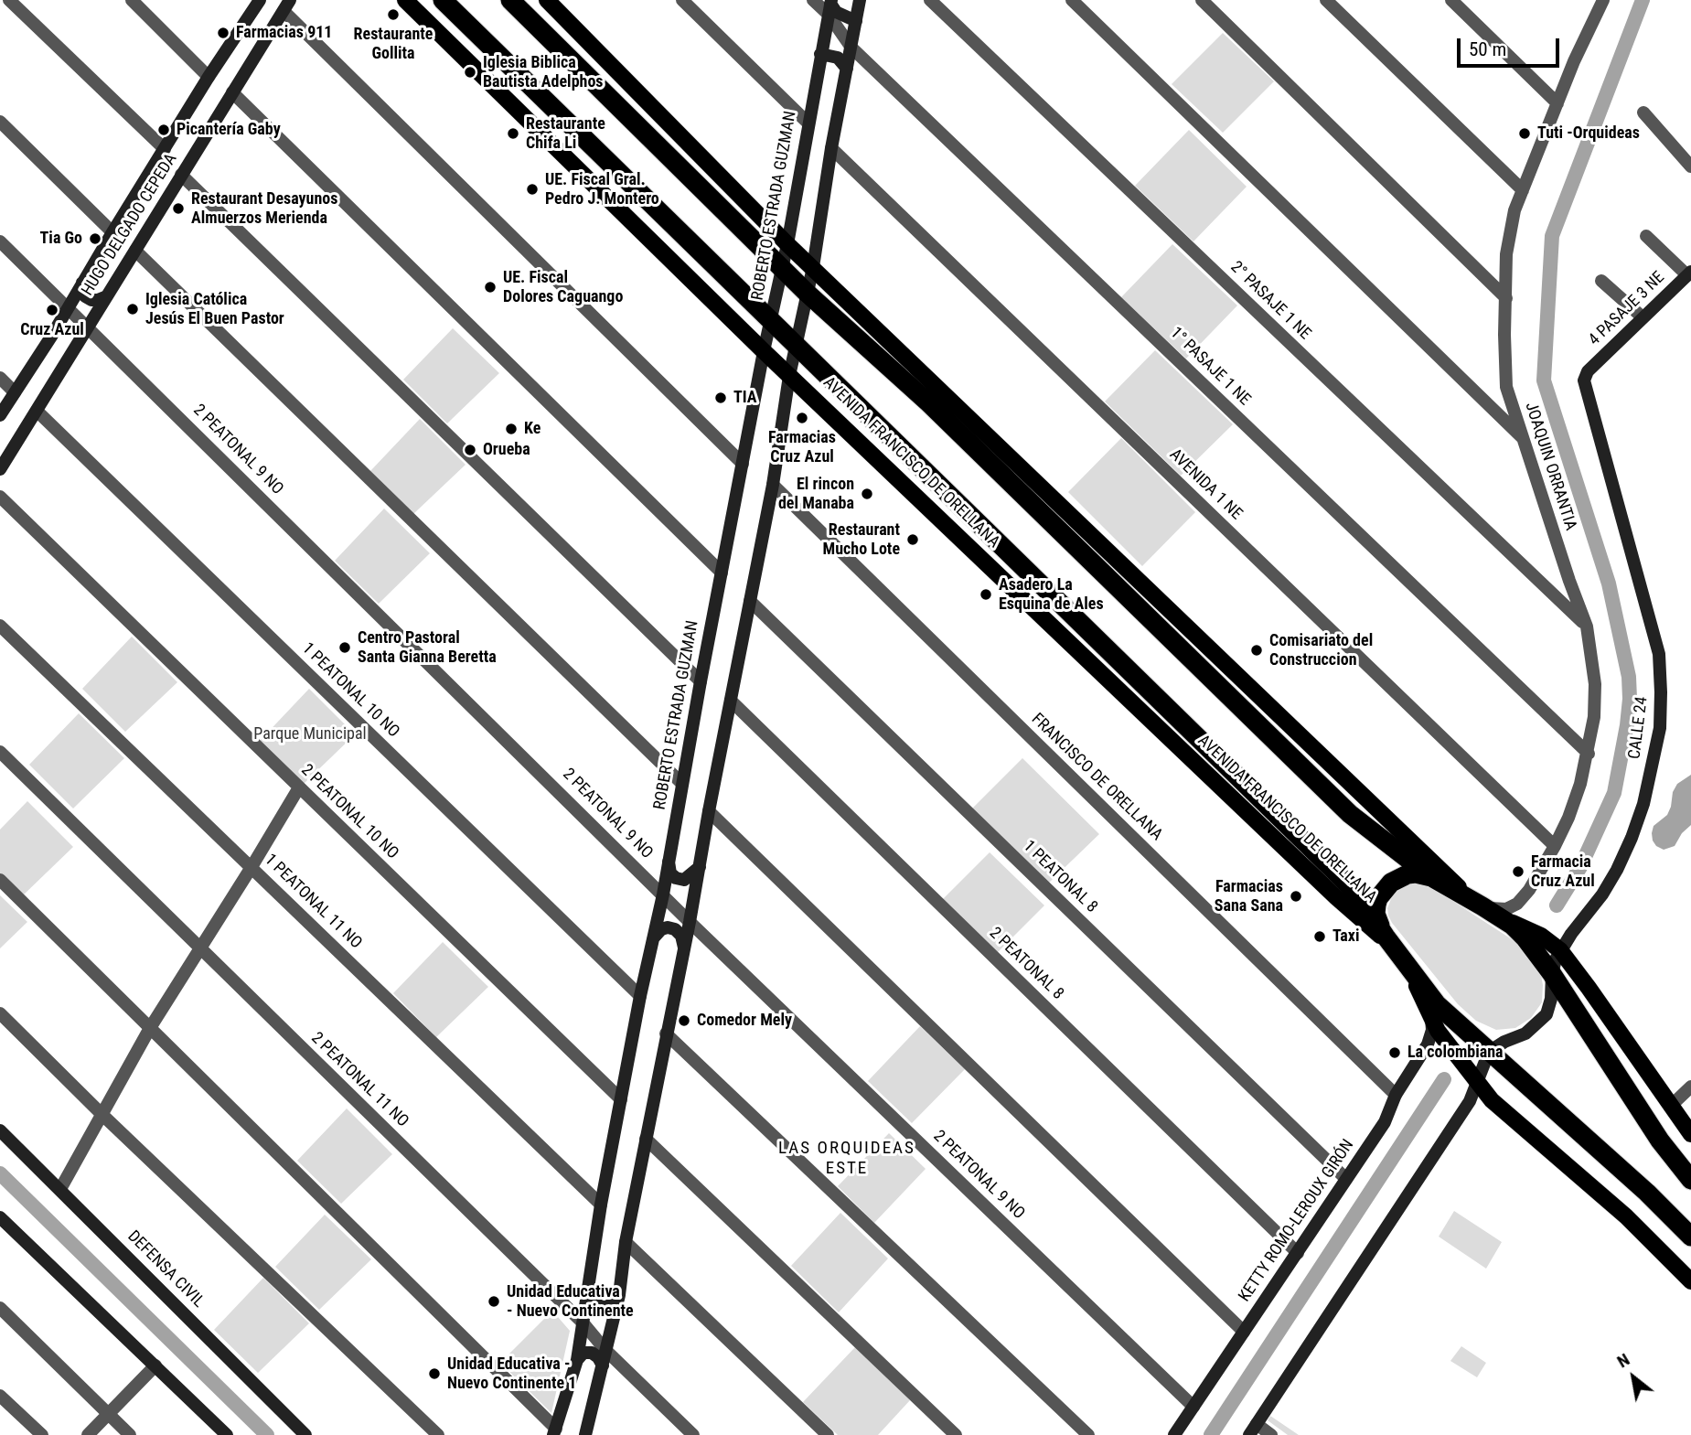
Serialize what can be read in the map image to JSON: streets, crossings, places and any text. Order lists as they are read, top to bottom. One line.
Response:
{"streets":{"highway":["AVENIDA FRANCISCO DE ORELLANA"],"street":["ROBERTO ESTRADA GUZMAN","HUGO DELGADO CEPEDA","2° PASAJE 1 NE","4 PASAJE 3 NE","1° PASAJE 1 NE","2 PEATONAL 9 NO","JOAQUIN ORRANTIA","AVENIDA 1 NE","1 PEATONAL 10 NO","CALLE 24","FRANCISCO DE ORELLANA","2 PEATONAL 10 NO","1 PEATONAL 8","1 PEATONAL 11 NO","2 PEATONAL 8","2 PEATONAL 11 NO","KETTY ROMO-LEROUX GIRÓN","DEFENSA CIVIL"]},"crossings":[["ROBERTO ESTRADA GUZMAN","1° PASAJE 1 NE"],["ROBERTO ESTRADA GUZMAN","2 PEATONAL 9 NO"],["ROBERTO ESTRADA GUZMAN","AVENIDA FRANCISCO DE ORELLANA"],["ROBERTO ESTRADA GUZMAN","1 PEATONAL 10 NO"],["ROBERTO ESTRADA GUZMAN","2 PEATONAL 10 NO"],["ROBERTO ESTRADA GUZMAN","1 PEATONAL 11 NO"],["ROBERTO ESTRADA GUZMAN","2 PEATONAL 11 NO"],["HUGO DELGADO CEPEDA","2 PEATONAL 9 NO"],["HUGO DELGADO CEPEDA","1 PEATONAL 10 NO"],["2° PASAJE 1 NE","JOAQUIN ORRANTIA"],["4 PASAJE 3 NE","CALLE 24"],["1° PASAJE 1 NE","JOAQUIN ORRANTIA"],["2 PEATONAL 9 NO","KETTY ROMO-LEROUX GIRÓN"],["AVENIDA FRANCISCO DE ORELLANA","CALLE 24"],["AVENIDA FRANCISCO DE ORELLANA","KETTY ROMO-LEROUX GIRÓN"],["JOAQUIN ORRANTIA","AVENIDA 1 NE"],["FRANCISCO DE ORELLANA","KETTY ROMO-LEROUX GIRÓN"],["1 PEATONAL 8","KETTY ROMO-LEROUX GIRÓN"],["2 PEATONAL 8","KETTY ROMO-LEROUX GIRÓN"]],"districts":["LAS ORQUIDEAS ESTE"],"parks":["Parque Municipal"],"places":["Restaurante Gollita","Farmacias 911","Iglesia Biblica Bautista Adelphos","Picantería Gaby","Restaurante Chifa Li","Tuti -Orquideas","UE. Fiscal Gral. Pedro J. Montero","Restaurant Desayunos Almuerzos Merienda","Tia Go","UE. Fiscal Dolores Caguango","Iglesia Católica Jesús El Buen Pastor","Cruz Azul","TIA","Farmacias Cruz Azul","Ke","Orueba","El rincon del Manaba","Restaurant Mucho Lote","Asadero La Esquina de Ales","Centro Pastoral Santa Gianna Beretta","Comisariato del Construccion","Farmacia Cruz Azul","Farmacias Sana Sana","Taxi","Comedor Mely","La colombiana","Unidad Educativa - Nuevo Continente","Unidad Educativa - Nuevo Continente 1"],"scale_bar":"50 m","north":"top left"}
